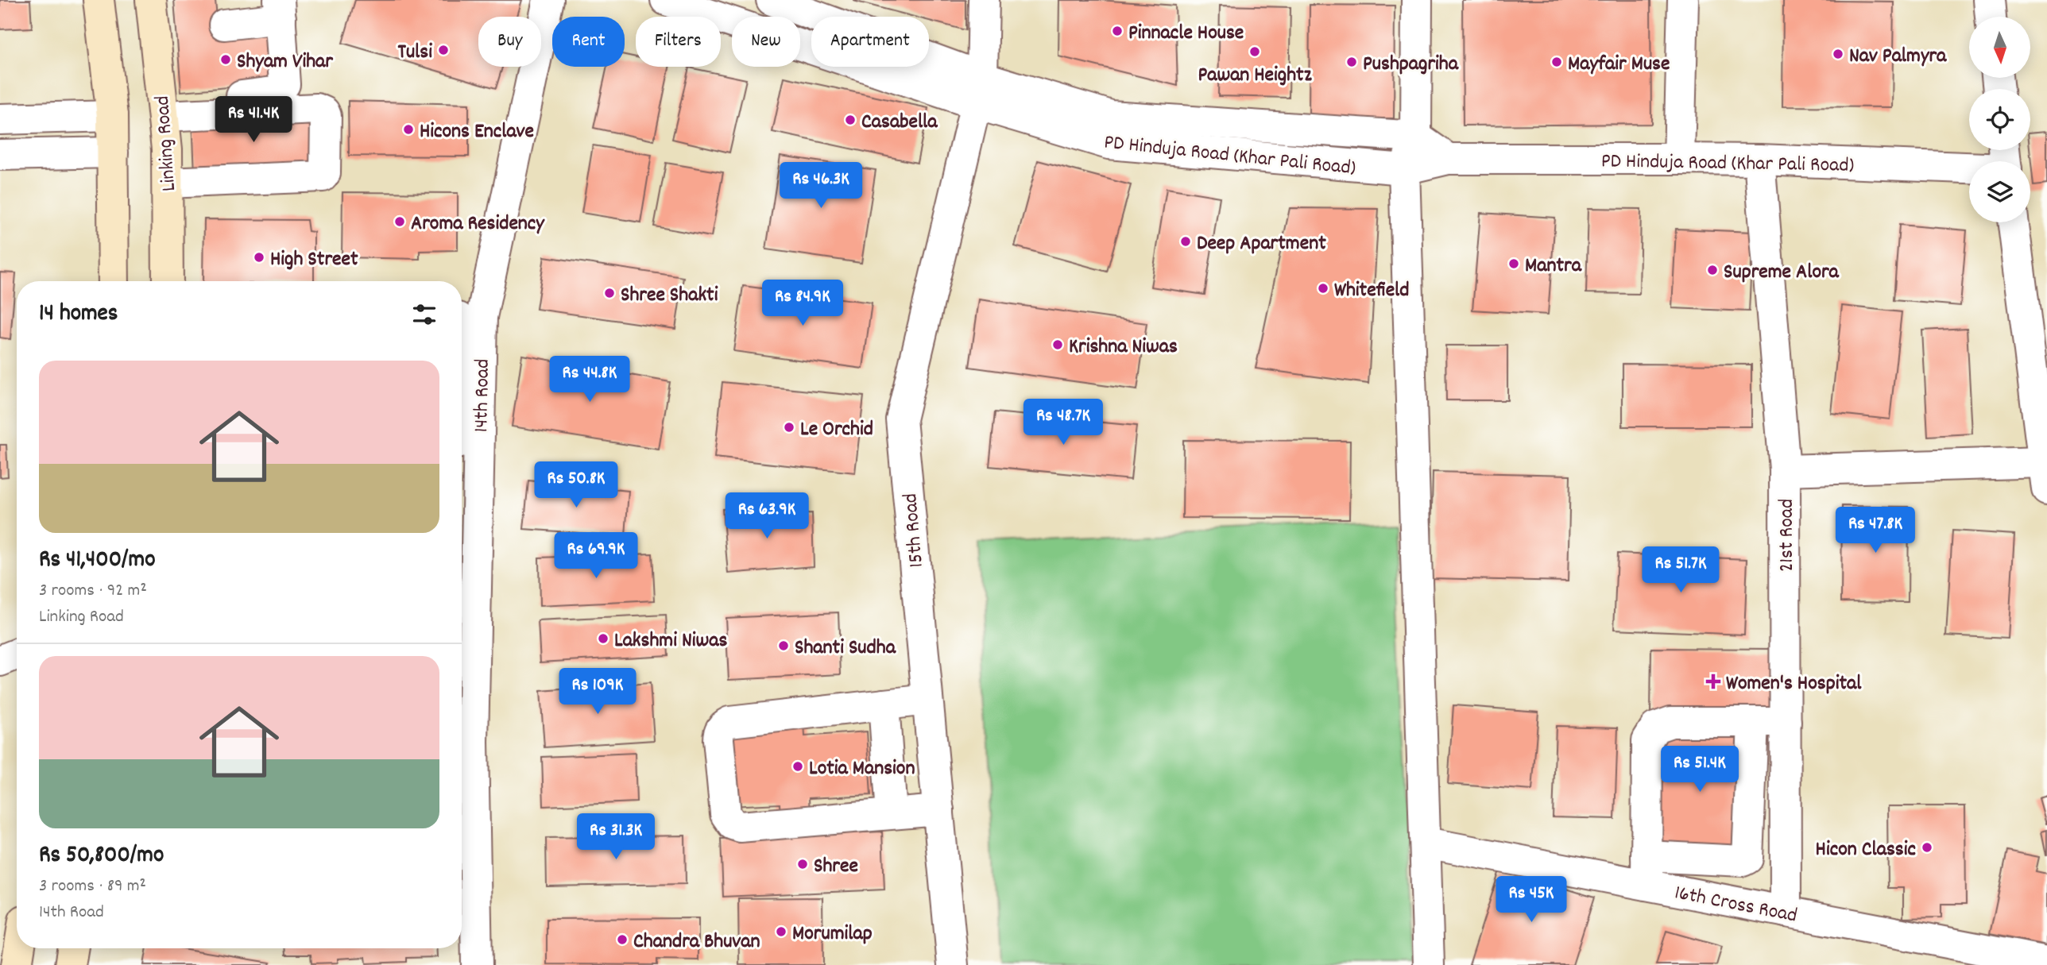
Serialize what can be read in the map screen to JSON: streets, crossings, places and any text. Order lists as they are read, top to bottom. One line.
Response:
{"streets":{"main road":["Linking Road"],"street":["PD Hinduja Road (Khar Pali Road)","14th Road","15th Road","21st Road","16th Cross Road"]},"crossings":[["PD Hinduja Road (Khar Pali Road)","15th Road"],["PD Hinduja Road (Khar Pali Road)","21st Road"],["21st Road","16th Cross Road"]],"places":{"other":["Pinnacle House","Tulsi","Pawan Heightz","Nav Palmyra","Shyam Vihar","Pushpagriha","Mayfair Muse","Casabella","Hicons Enclave","Aroma Residency","Deep Apartment","High Street","Mantra","Supreme Alora","Whitefield","Shree Shakti","Krishna Niwas","Le Orchid","Lakshmi Niwas","Shanti Sudha","Lotia Mansion","Hicon Classic","Shree","Morumilap","Chandra Bhuvan"],"health":["Women's Hospital"]},"north":"bottom","page":{"chip":["Buy","Rent","Filters","New","Apartment"],"price":["Rs 41.4K","Rs 46.3K","Rs 84.9K","Rs 44.8K","Rs 48.7K","Rs 50.8K","Rs 63.9K","Rs 47.8K","Rs 69.9K","Rs 51.7K","Rs 109K","Rs 51.4K","Rs 31.3K","Rs 45K"],"heading":"14 homes","list":[{"name":"Rs 41,400/mo","note":"3 rooms · 92 m² · Linking Road"},{"name":"Rs 50,800/mo","note":"3 rooms · 89 m² · 14th Road"}]}}
